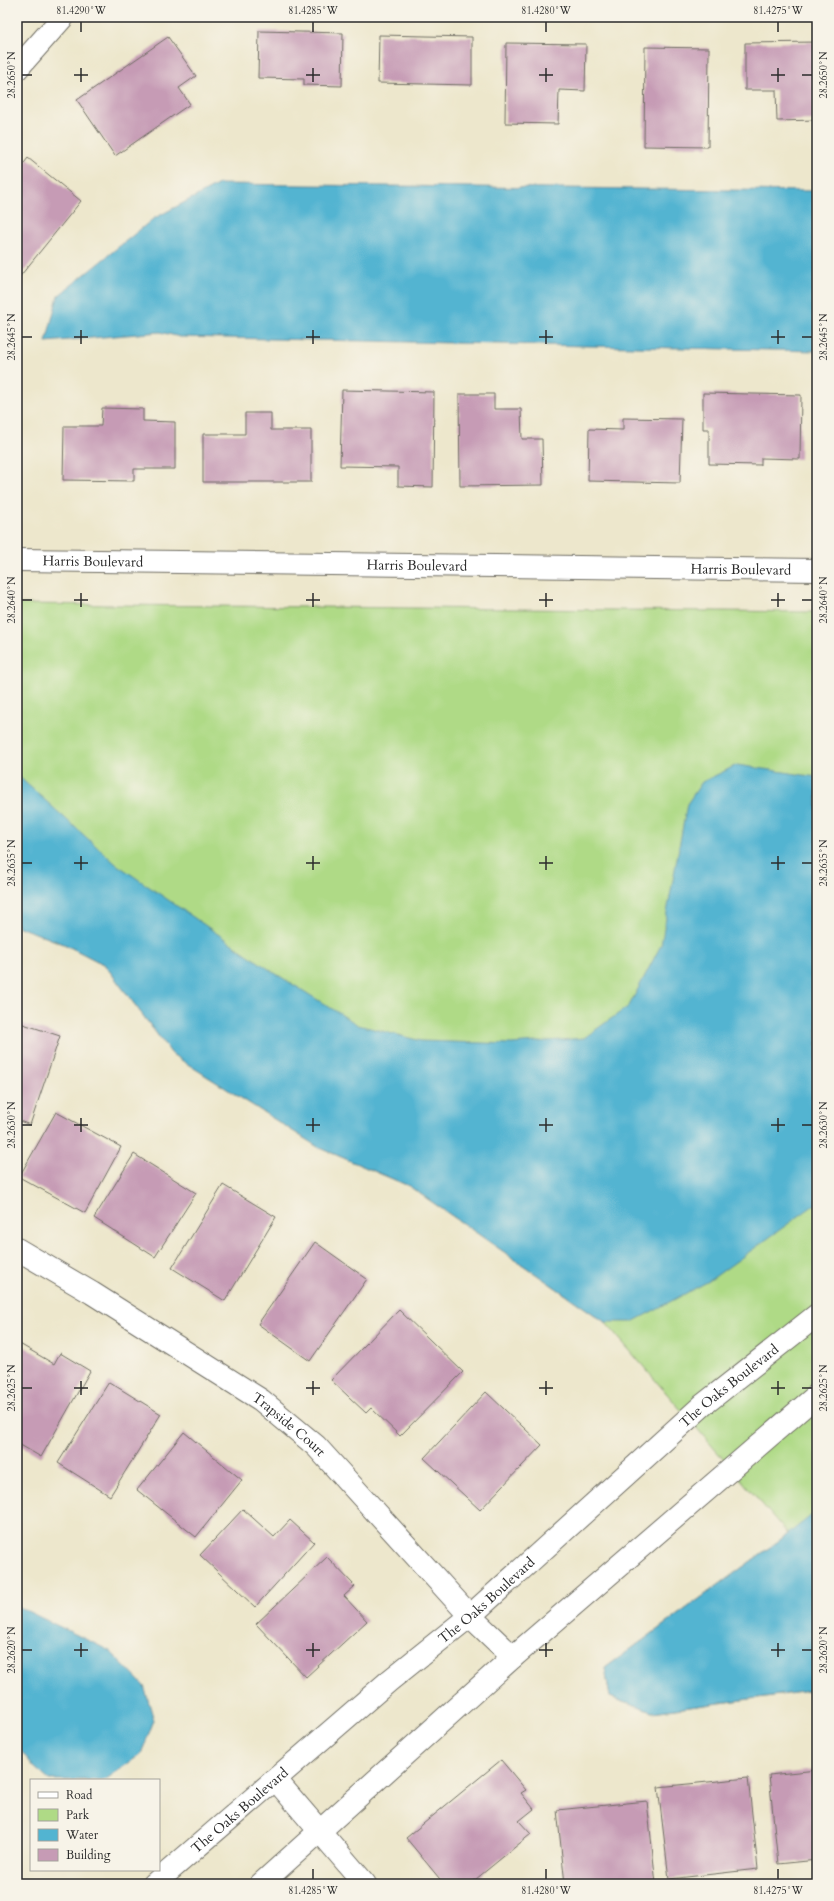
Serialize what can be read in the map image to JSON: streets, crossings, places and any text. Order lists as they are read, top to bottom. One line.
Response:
{"streets":{"street":["Harris Boulevard","The Oaks Boulevard","Trapside Court"]},"crossings":[["The Oaks Boulevard","Trapside Court"]],"legend":["Road","Park","Water","Building"],"coordinates":["81.4290°W","81.4285°W","81.4280°W","81.4275°W","28.2650°N","28.2645°N","28.2640°N","28.2635°N","28.2630°N","28.2625°N","28.2620°N"]}
